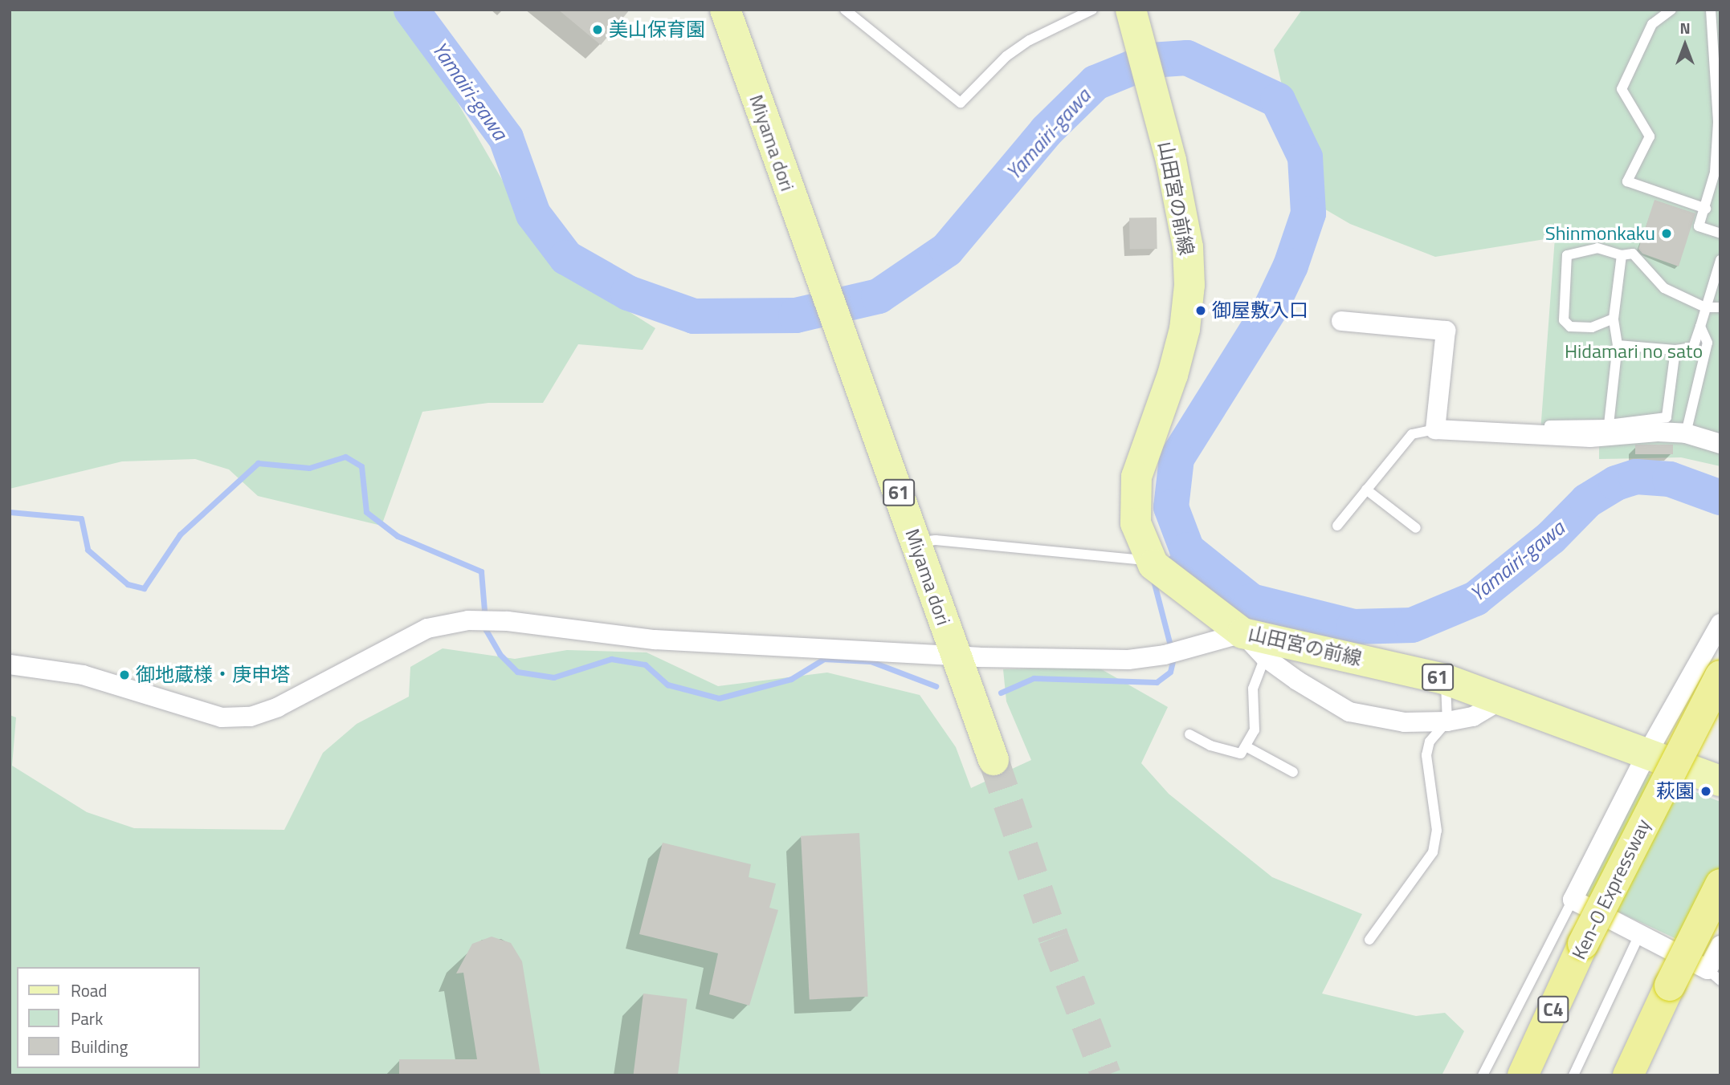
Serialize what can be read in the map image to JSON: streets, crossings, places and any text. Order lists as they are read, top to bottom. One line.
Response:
{"streets":{"highway":["Ken-O Expressway","C4"],"main road":["Miyama dori","山田宮の前線","61"]},"crossings":[["山田宮の前線","61"]],"water":["Yamairi-gawa"],"parks":["Hidamari no sato"],"places":["美山保育園","Shinmonkaku","御屋敷入口","御地蔵様・庚申塔","萩園"],"legend":["Road","Park","Building"],"north":"top"}
